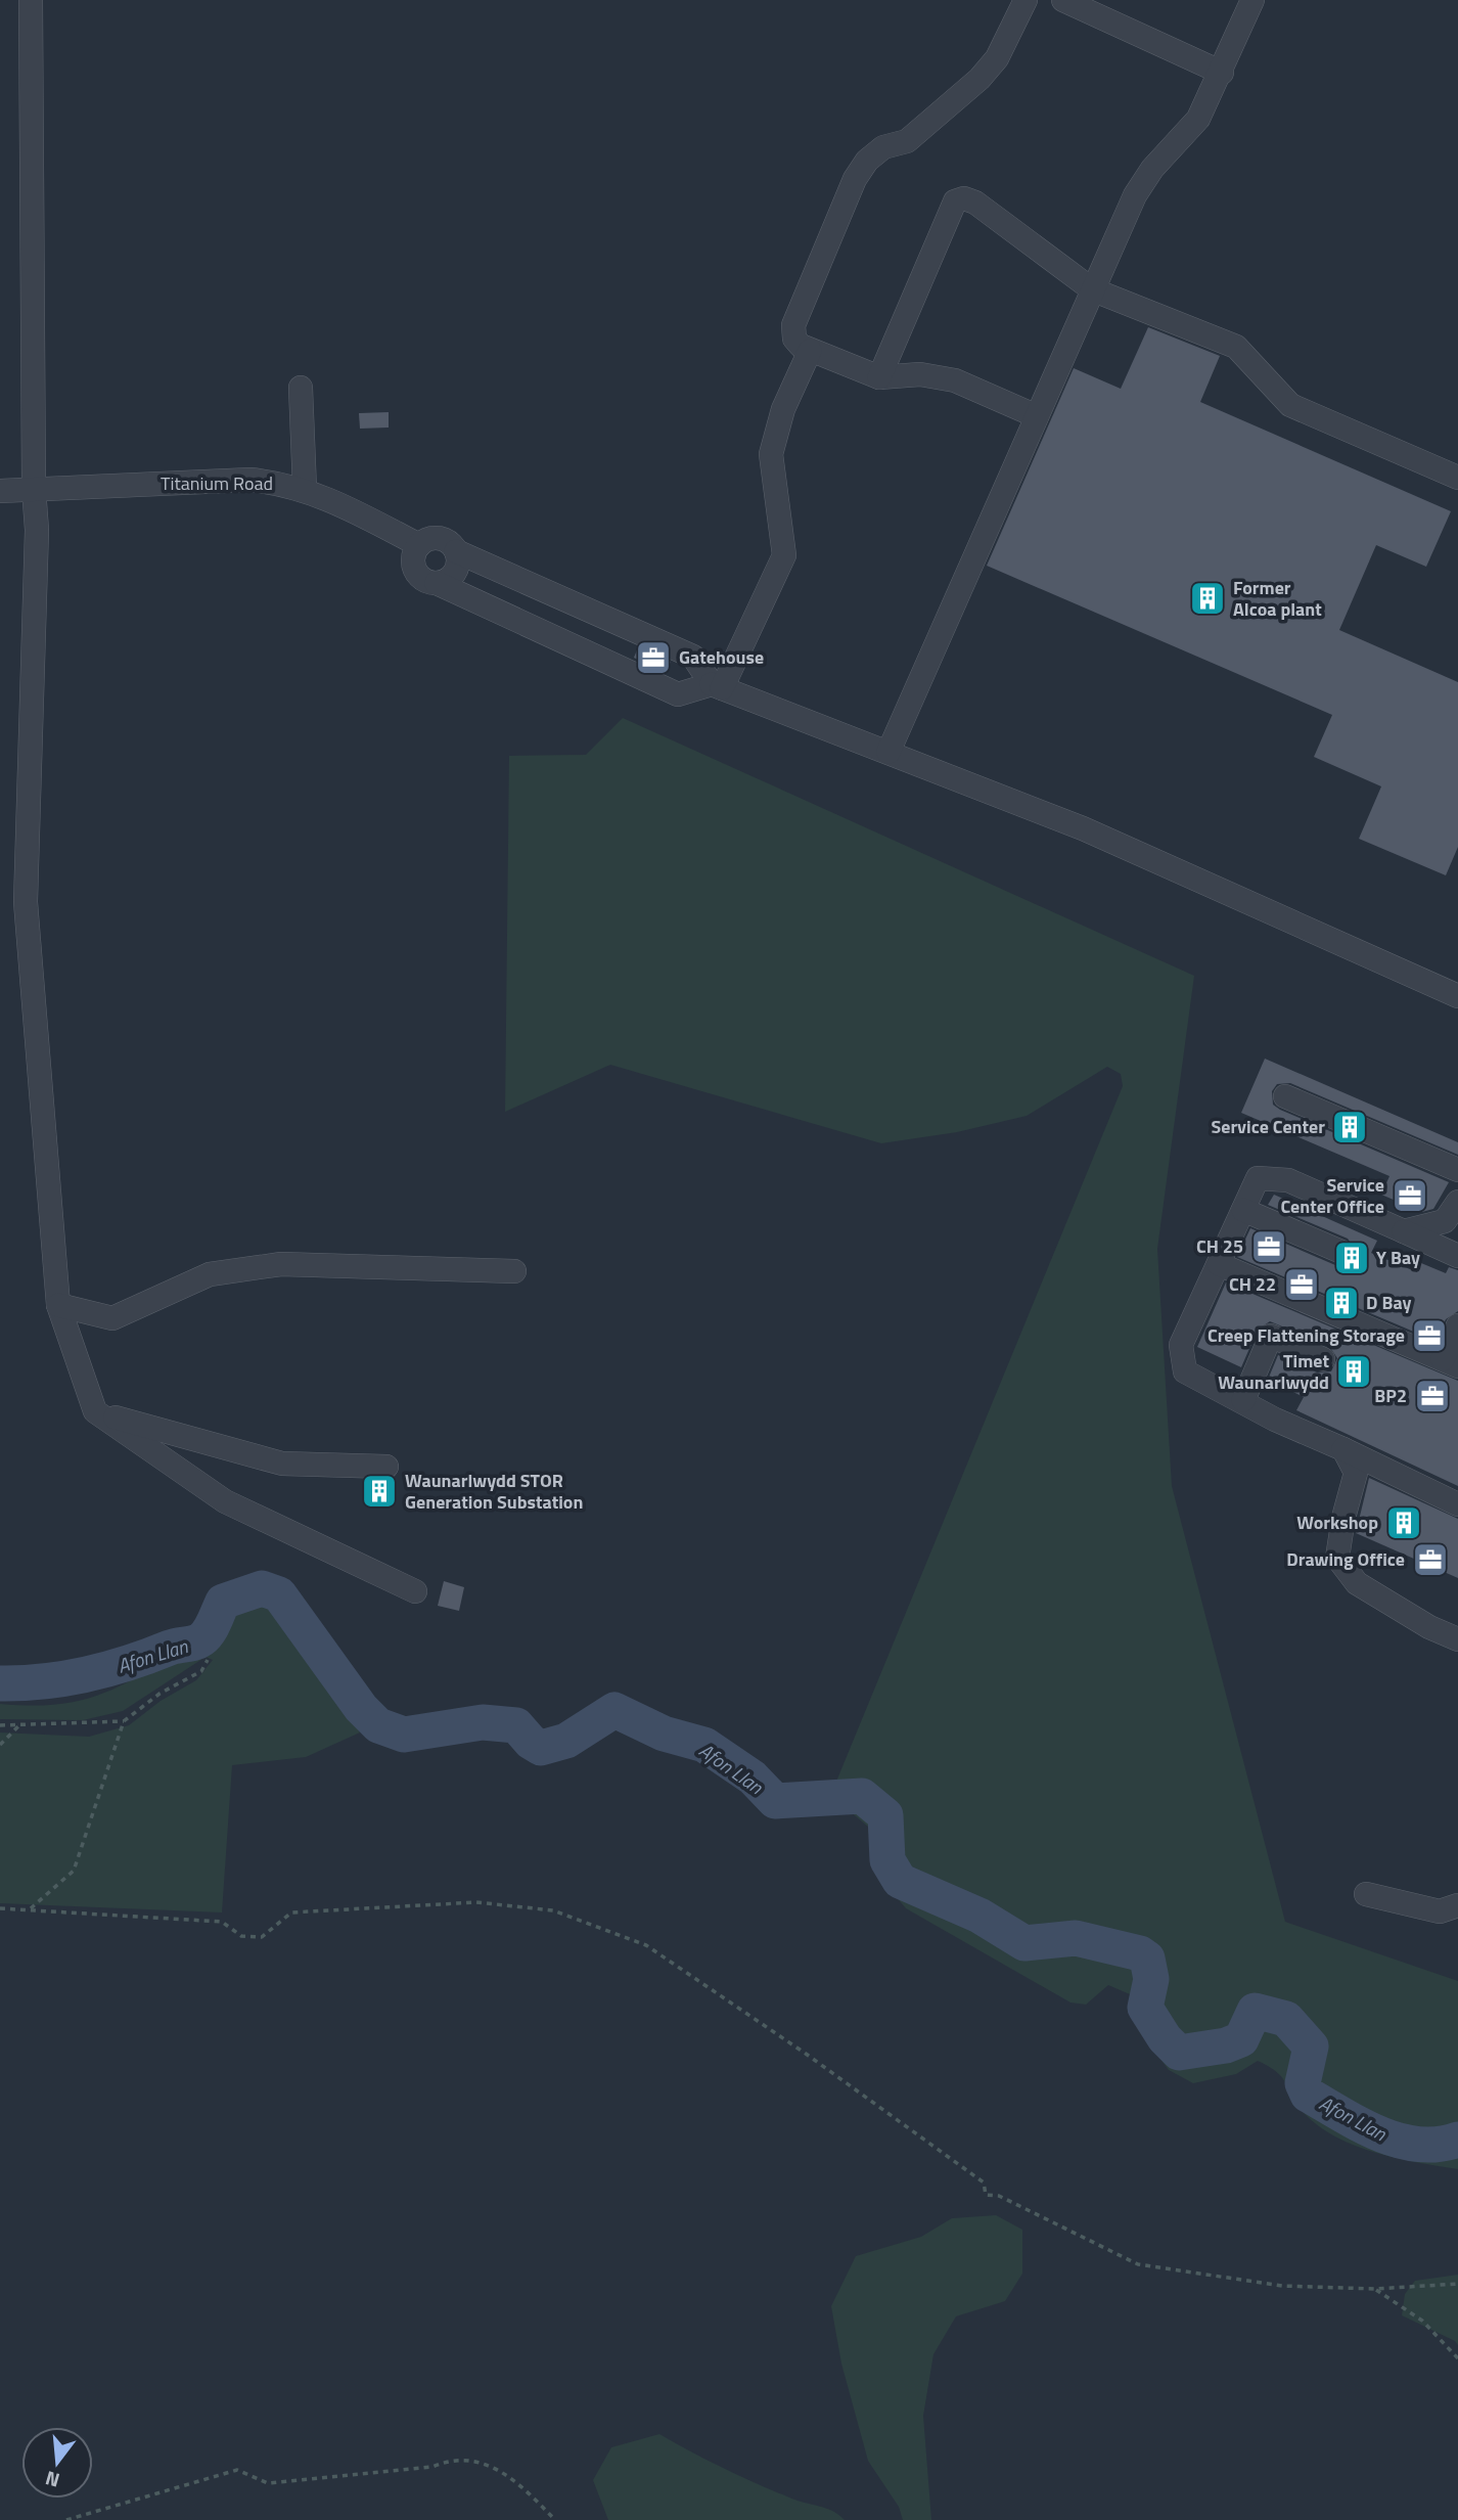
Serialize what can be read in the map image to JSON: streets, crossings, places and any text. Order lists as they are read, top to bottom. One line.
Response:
{"streets":{"street":["Titanium Road"]},"water":["Afon Llan"],"places":{"building":["Former Alcoa plant","Service Center","Y Bay","D Bay","Timet Waunarlwydd","Waunarlwydd STOR Generation Substation","Workshop"],"office":["Gatehouse","Service Center Office","CH 25","CH 22","Creep Flattening Storage","BP2","Drawing Office"]},"north":"bottom"}
